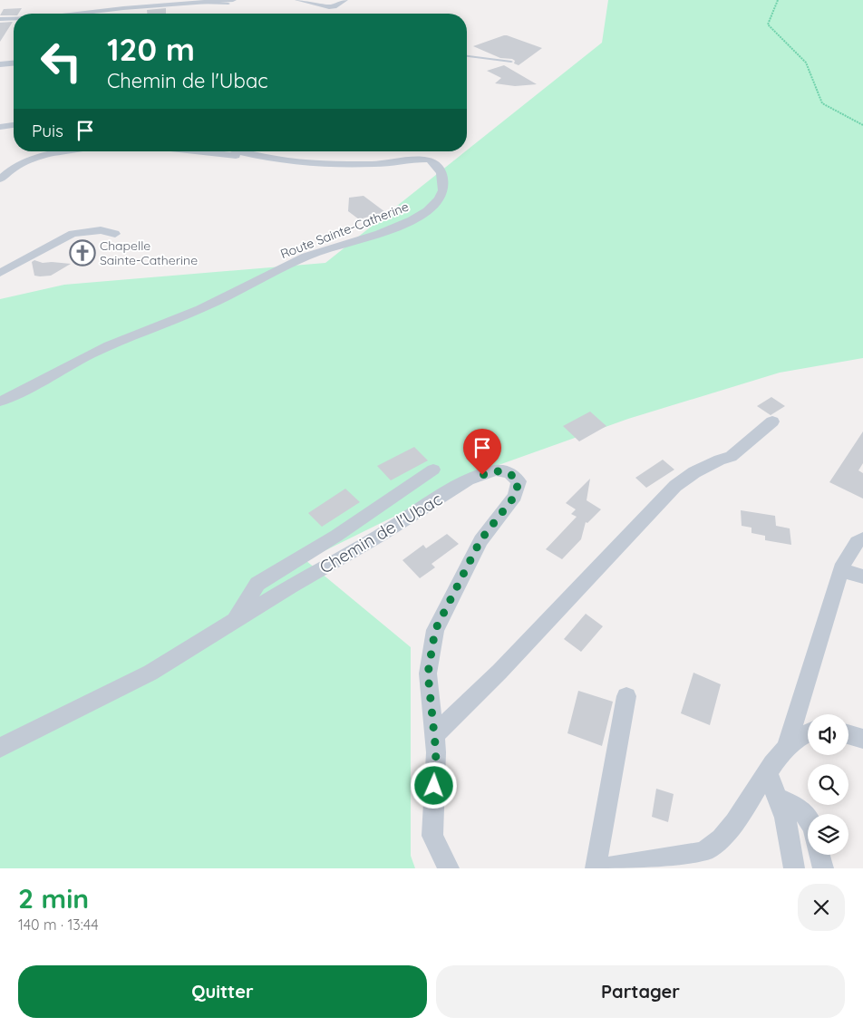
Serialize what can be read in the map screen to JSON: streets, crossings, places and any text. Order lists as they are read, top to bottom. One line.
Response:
{"streets":{"street":["Route Sainte-Catherine","Chemin de l'Ubac"]},"places":{"church":["Chapelle Sainte-Catherine"]},"page":{"turn":["120 m","Chemin de l'Ubac"],"then":"Puis","heading":["2 min","140 m · 13:44"],"buttons":["Quitter","Partager"]}}
